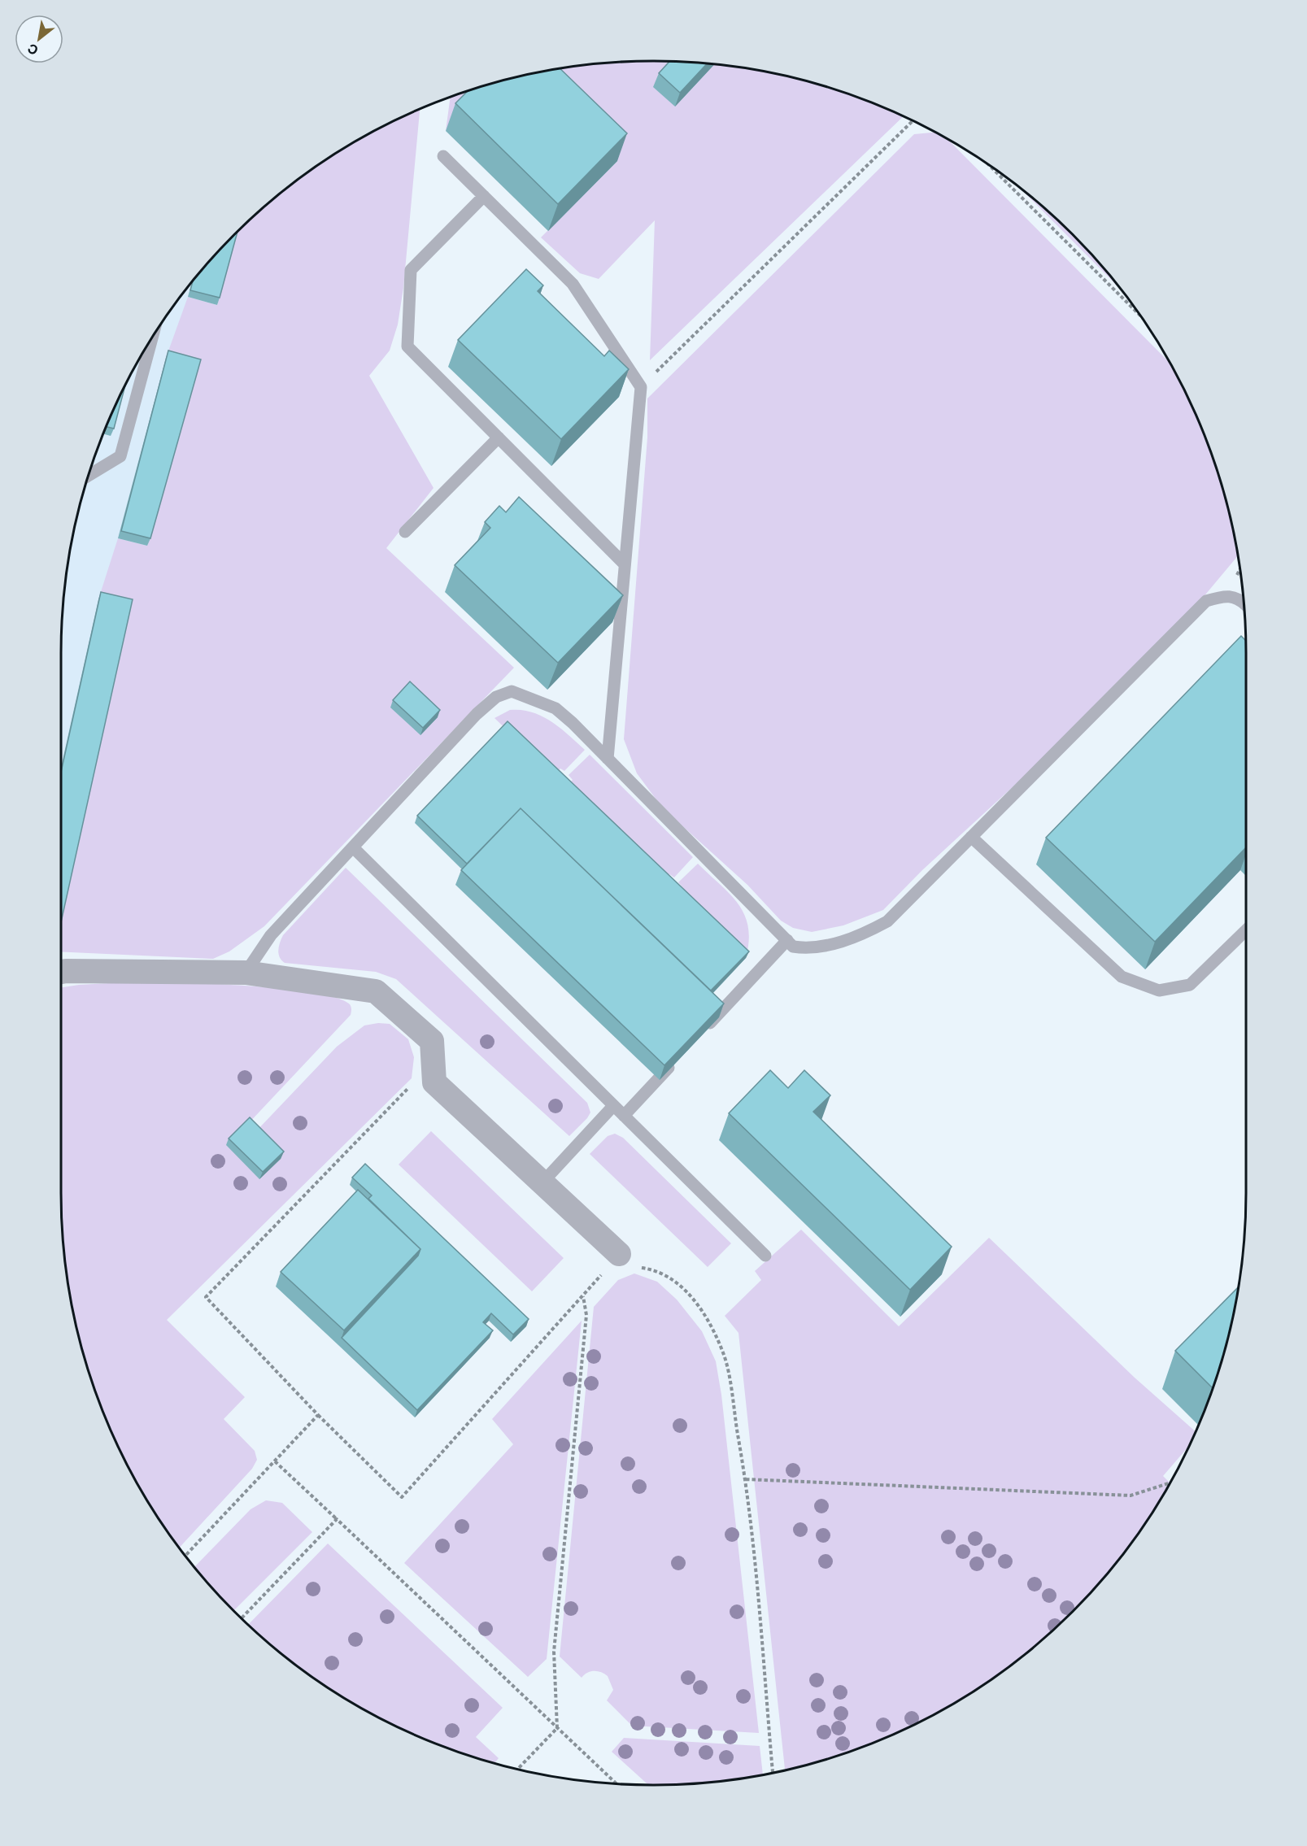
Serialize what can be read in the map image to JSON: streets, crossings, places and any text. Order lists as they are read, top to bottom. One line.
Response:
{"north":"bottom left"}
